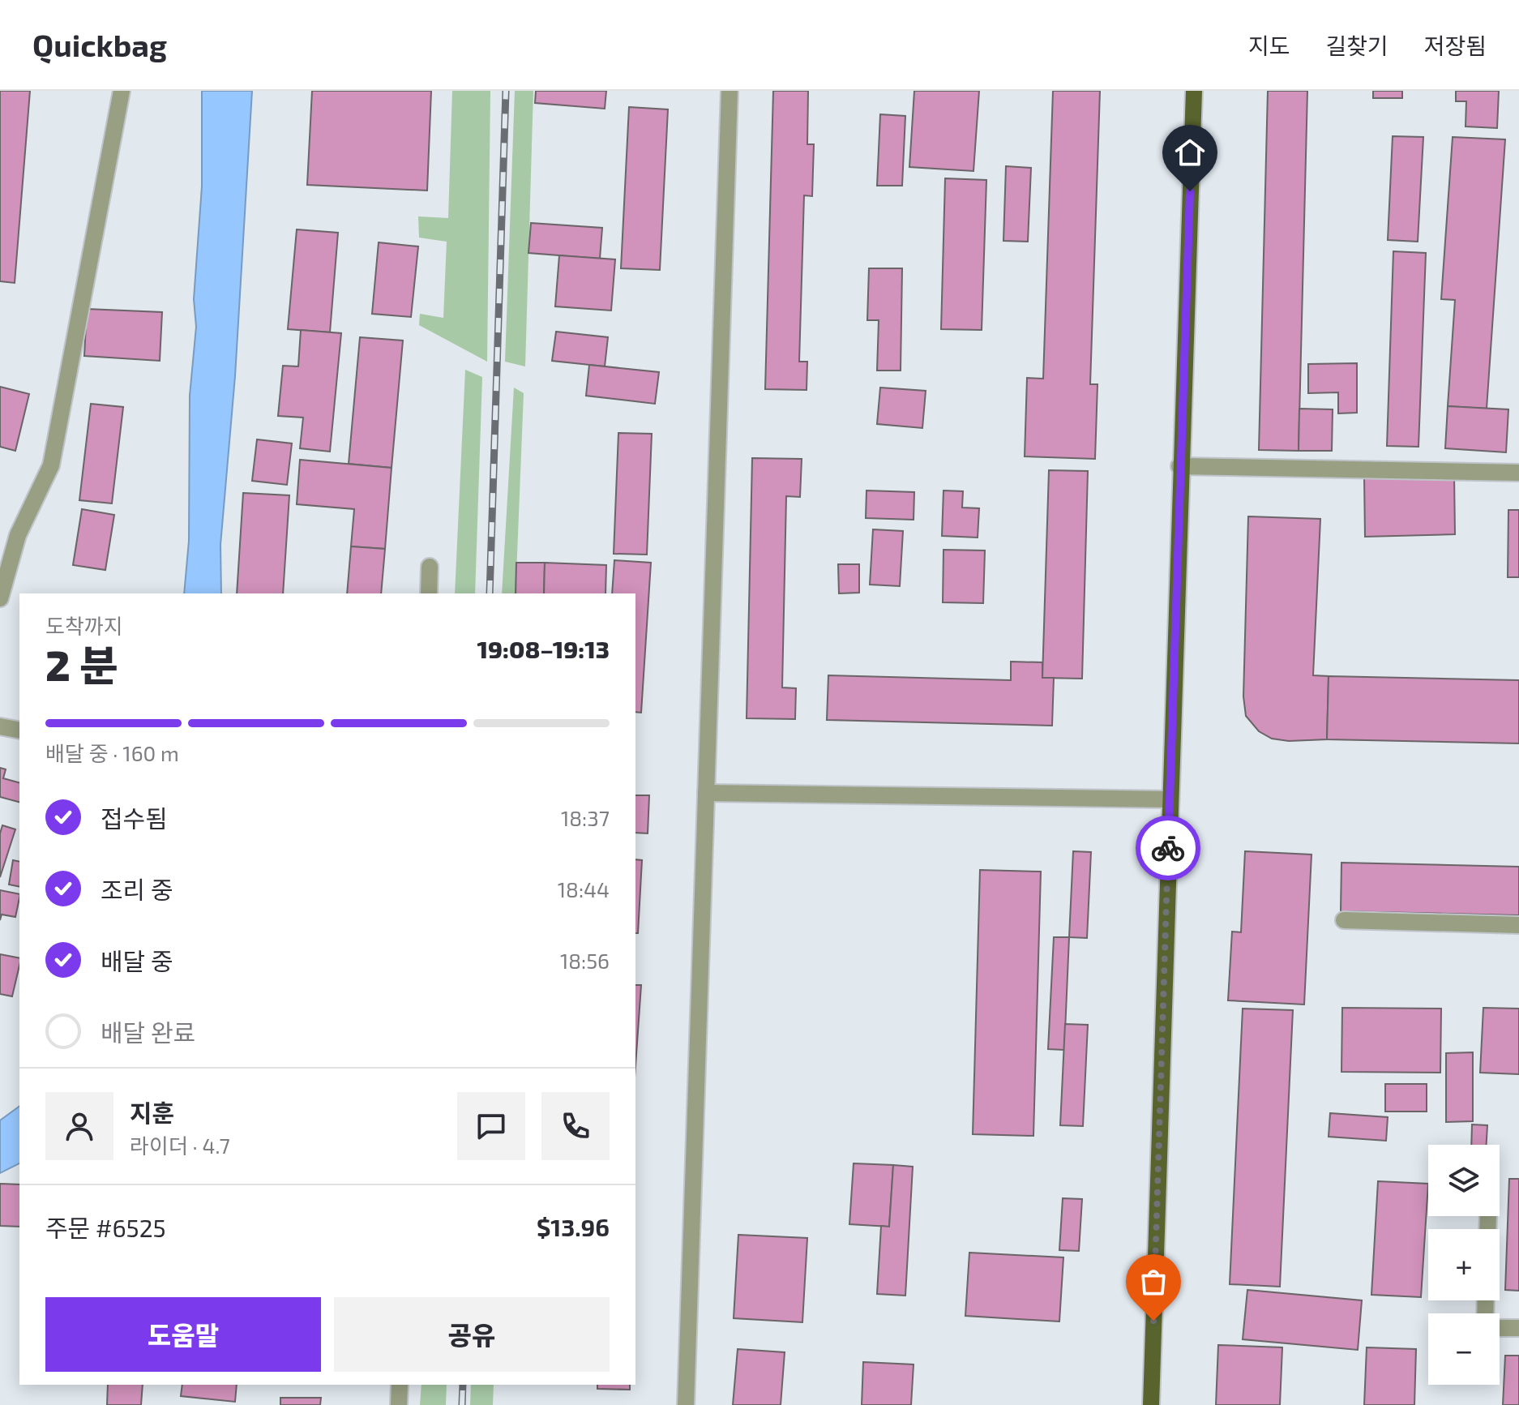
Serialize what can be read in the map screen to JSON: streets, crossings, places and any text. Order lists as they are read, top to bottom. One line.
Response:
{"page":{"header":"Quickbag","nav":["지도","길찾기","저장됨"],"heading":["2 분","도착까지","19:08–19:13"],"panel":["지훈","라이더 · 4.7","주문 #6525","$13.96"],"bar":"배달 중 · 160 m","list":[["접수됨","18:37"],["조리 중","18:44"],["배달 중","18:56"],"배달 완료"],"map_buttons":["+","−"],"buttons":["도움말","공유"]}}
